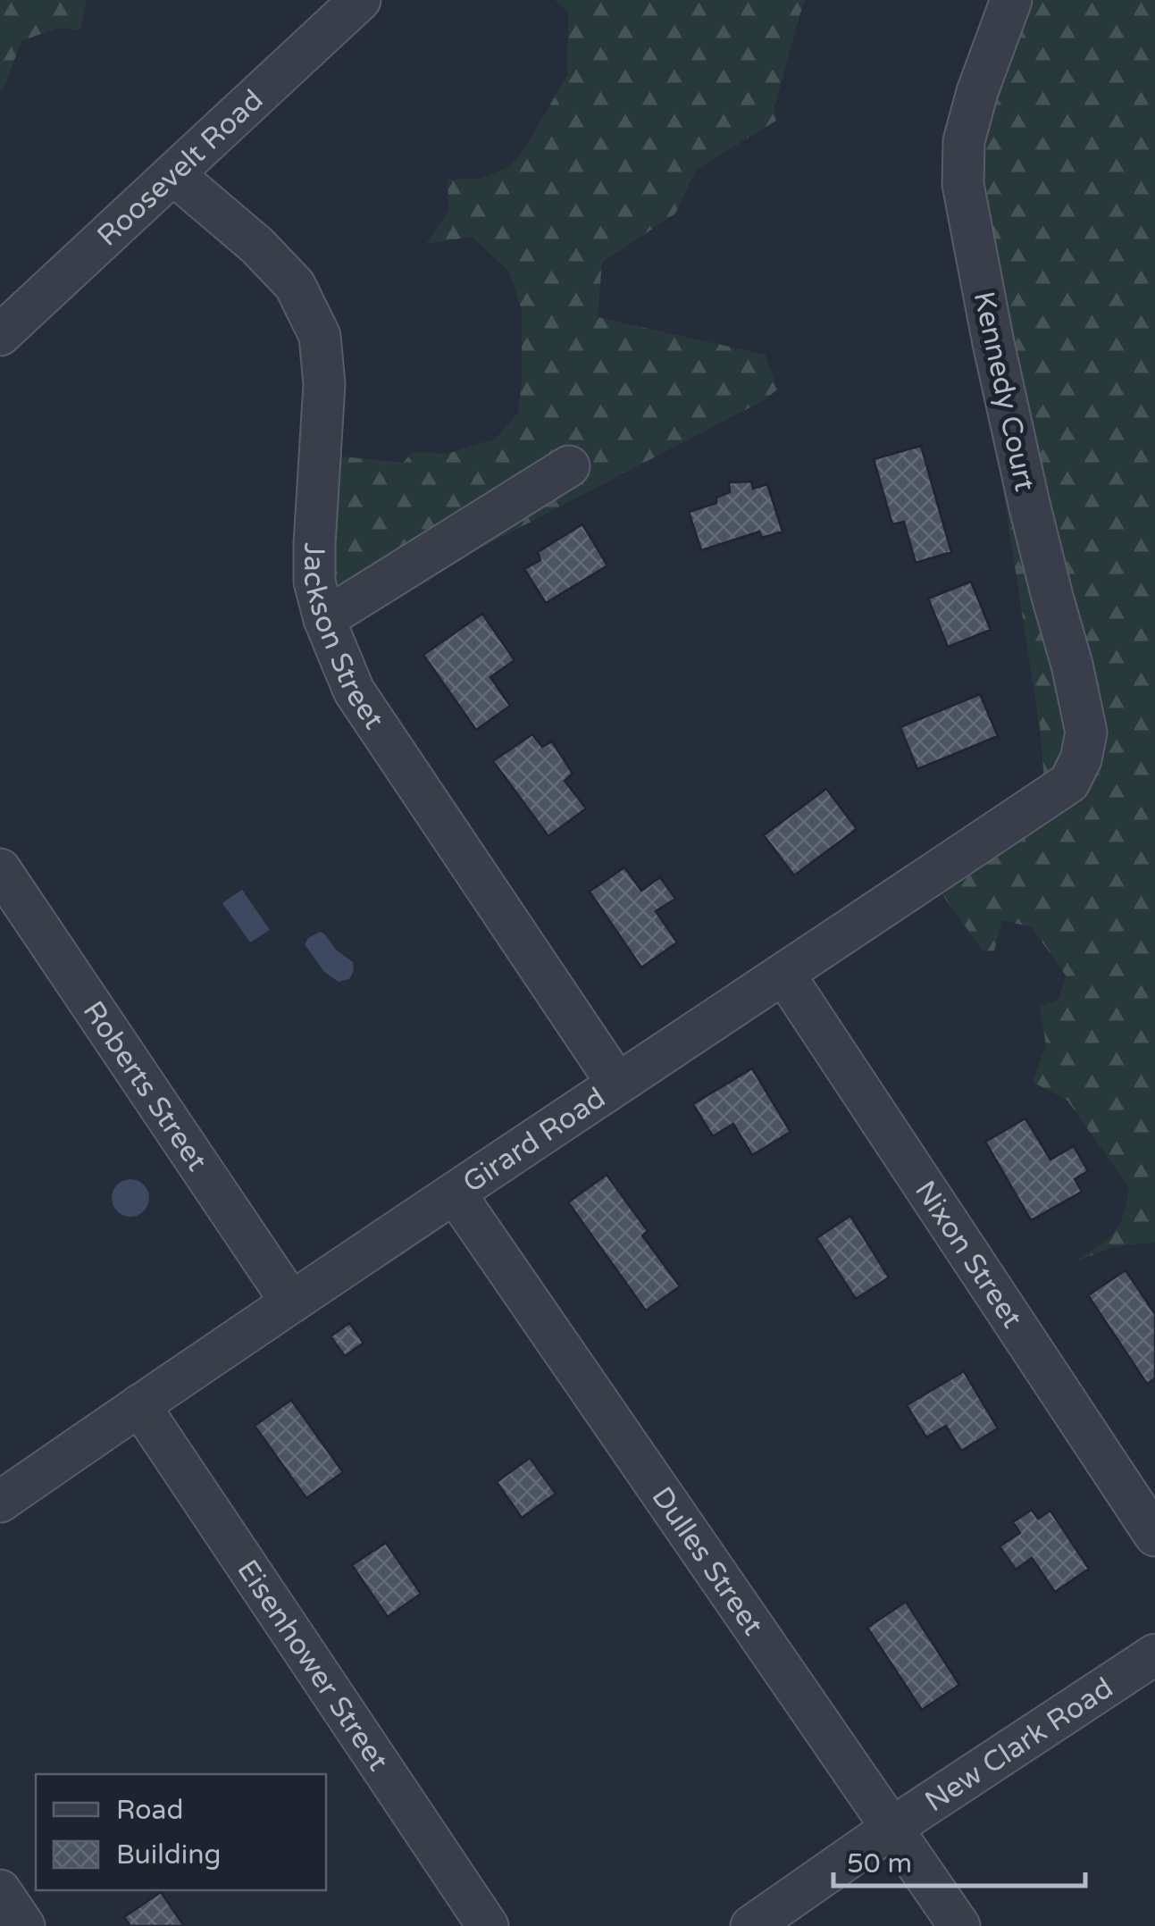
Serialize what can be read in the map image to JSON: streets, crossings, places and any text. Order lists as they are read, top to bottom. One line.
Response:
{"streets":{"street":["Roosevelt Road","Kennedy Court","Jackson Street","Roberts Street","Girard Road","Nixon Street","Dulles Street","Eisenhower Street","New Clark Road"]},"crossings":[["Roosevelt Road","Jackson Street"],["Kennedy Court","Girard Road"],["Jackson Street","Girard Road"],["Roberts Street","Girard Road"],["Girard Road","Nixon Street"],["Girard Road","Dulles Street"],["Girard Road","Eisenhower Street"],["Dulles Street","New Clark Road"]],"legend":["Road","Building"],"scale_bar":"50 m"}
